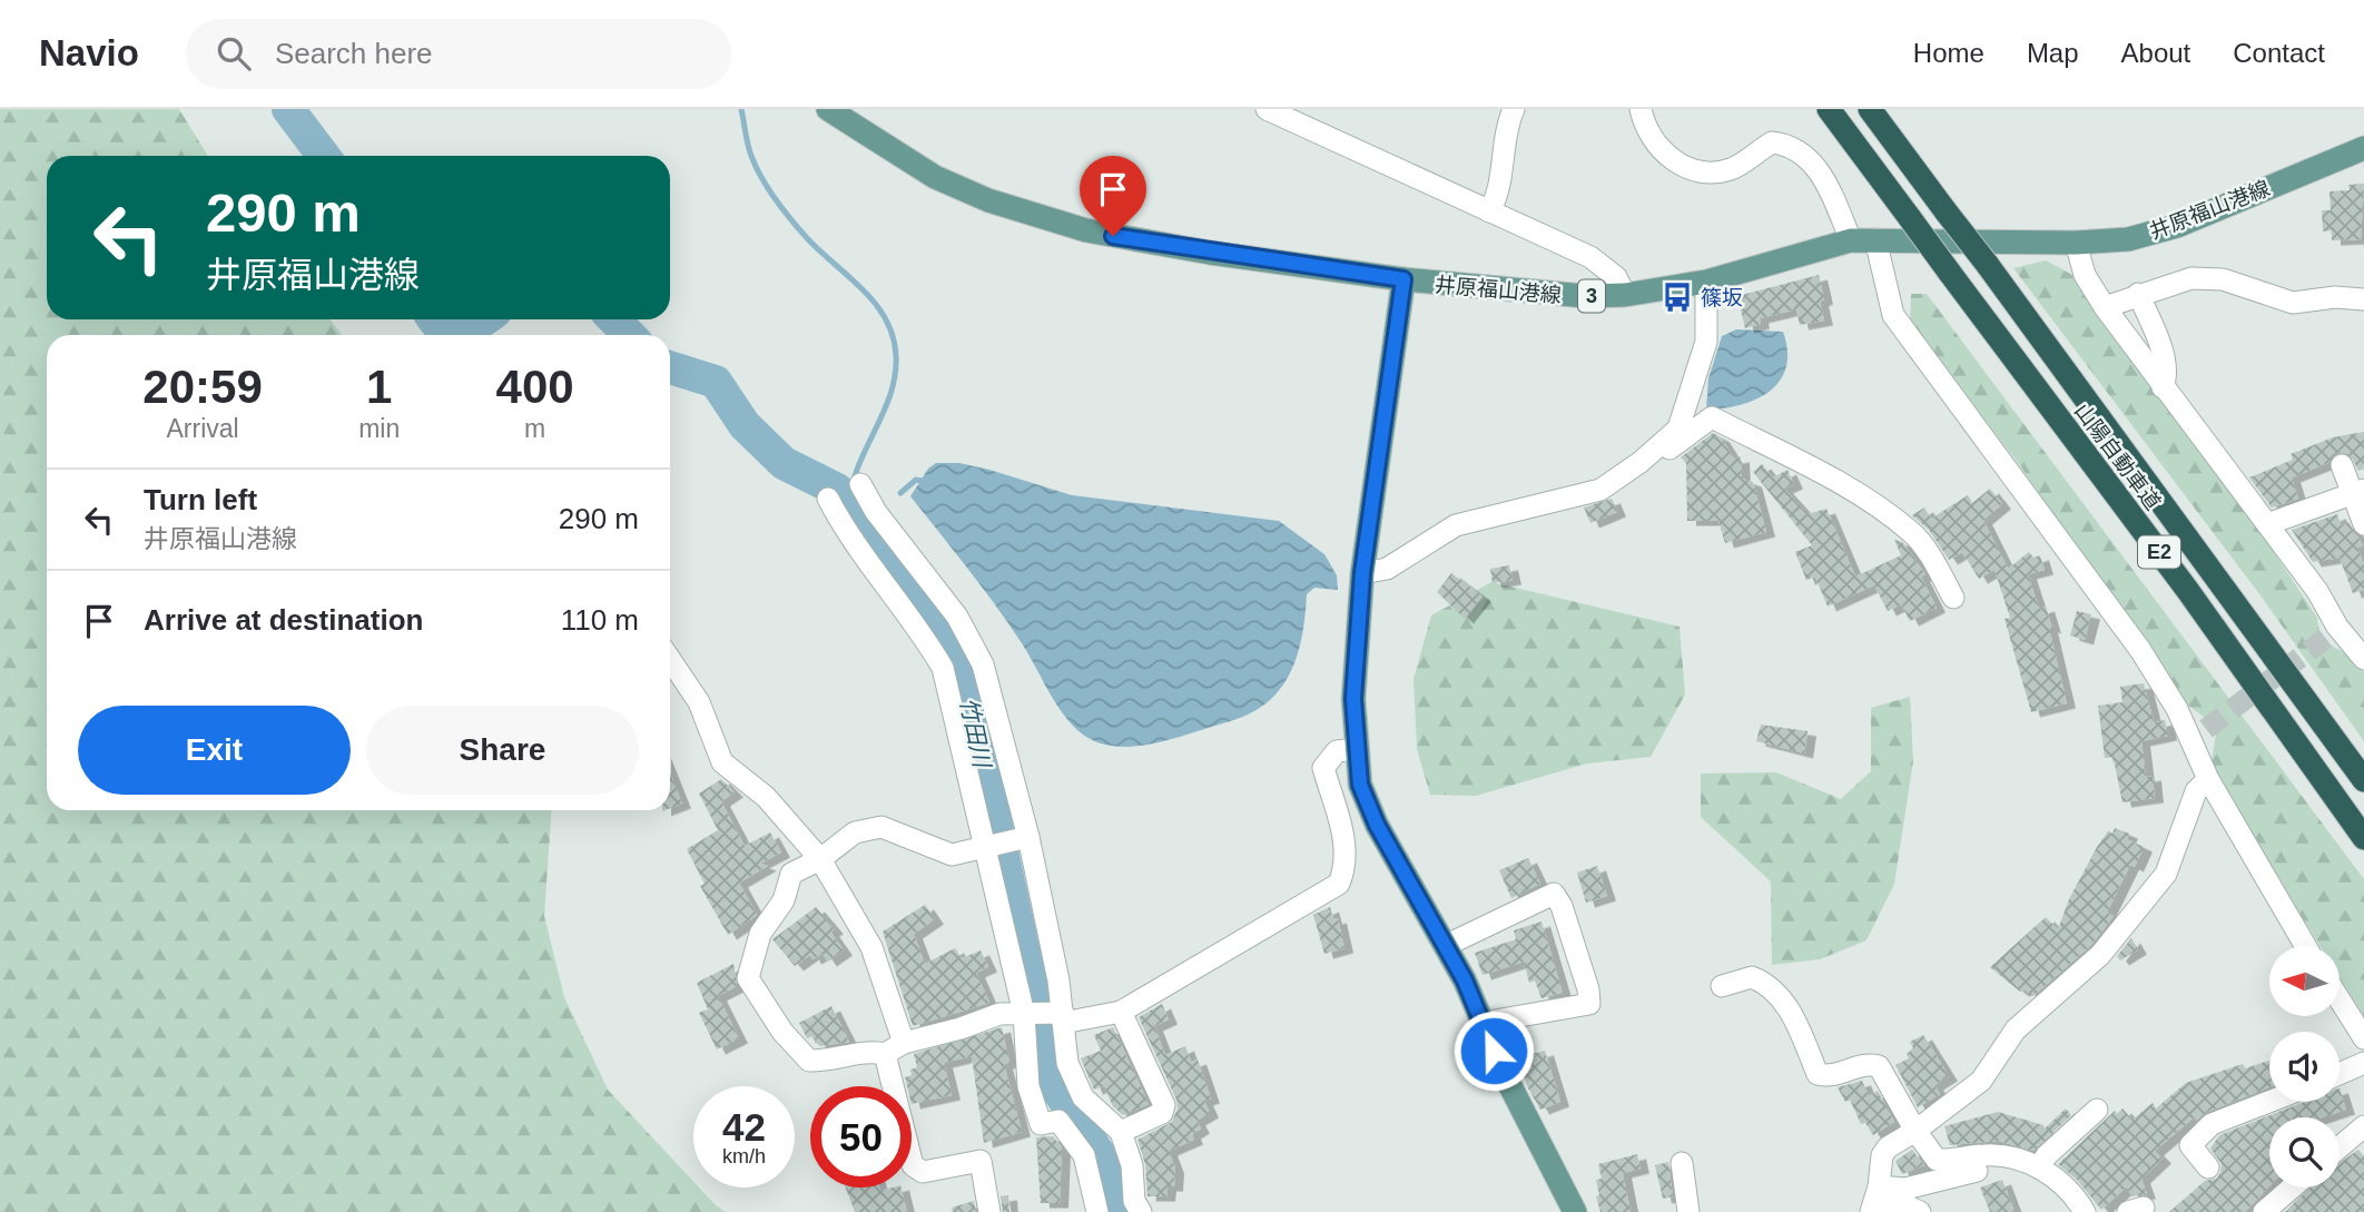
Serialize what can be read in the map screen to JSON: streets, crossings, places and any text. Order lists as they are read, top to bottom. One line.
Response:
{"streets":{"highway":["山陽自動車道","E2"],"main road":["井原福山港線","3"]},"water":["竹田川"],"places":{"bus stop":["篠坂"]},"north":"left","page":{"header":"Navio","search":"Search here","nav":["Home","Map","About","Contact"],"turn":["290 m","井原福山港線"],"eta":["20:59","Arrival","1","min","400","m"],"list":[{"name":"Turn left","note":"井原福山港線","value":"290 m"},{"name":"Arrive at destination","value":"110 m"}],"buttons":["Exit","Share"],"speed":"42 km/h","limit":"50"}}
